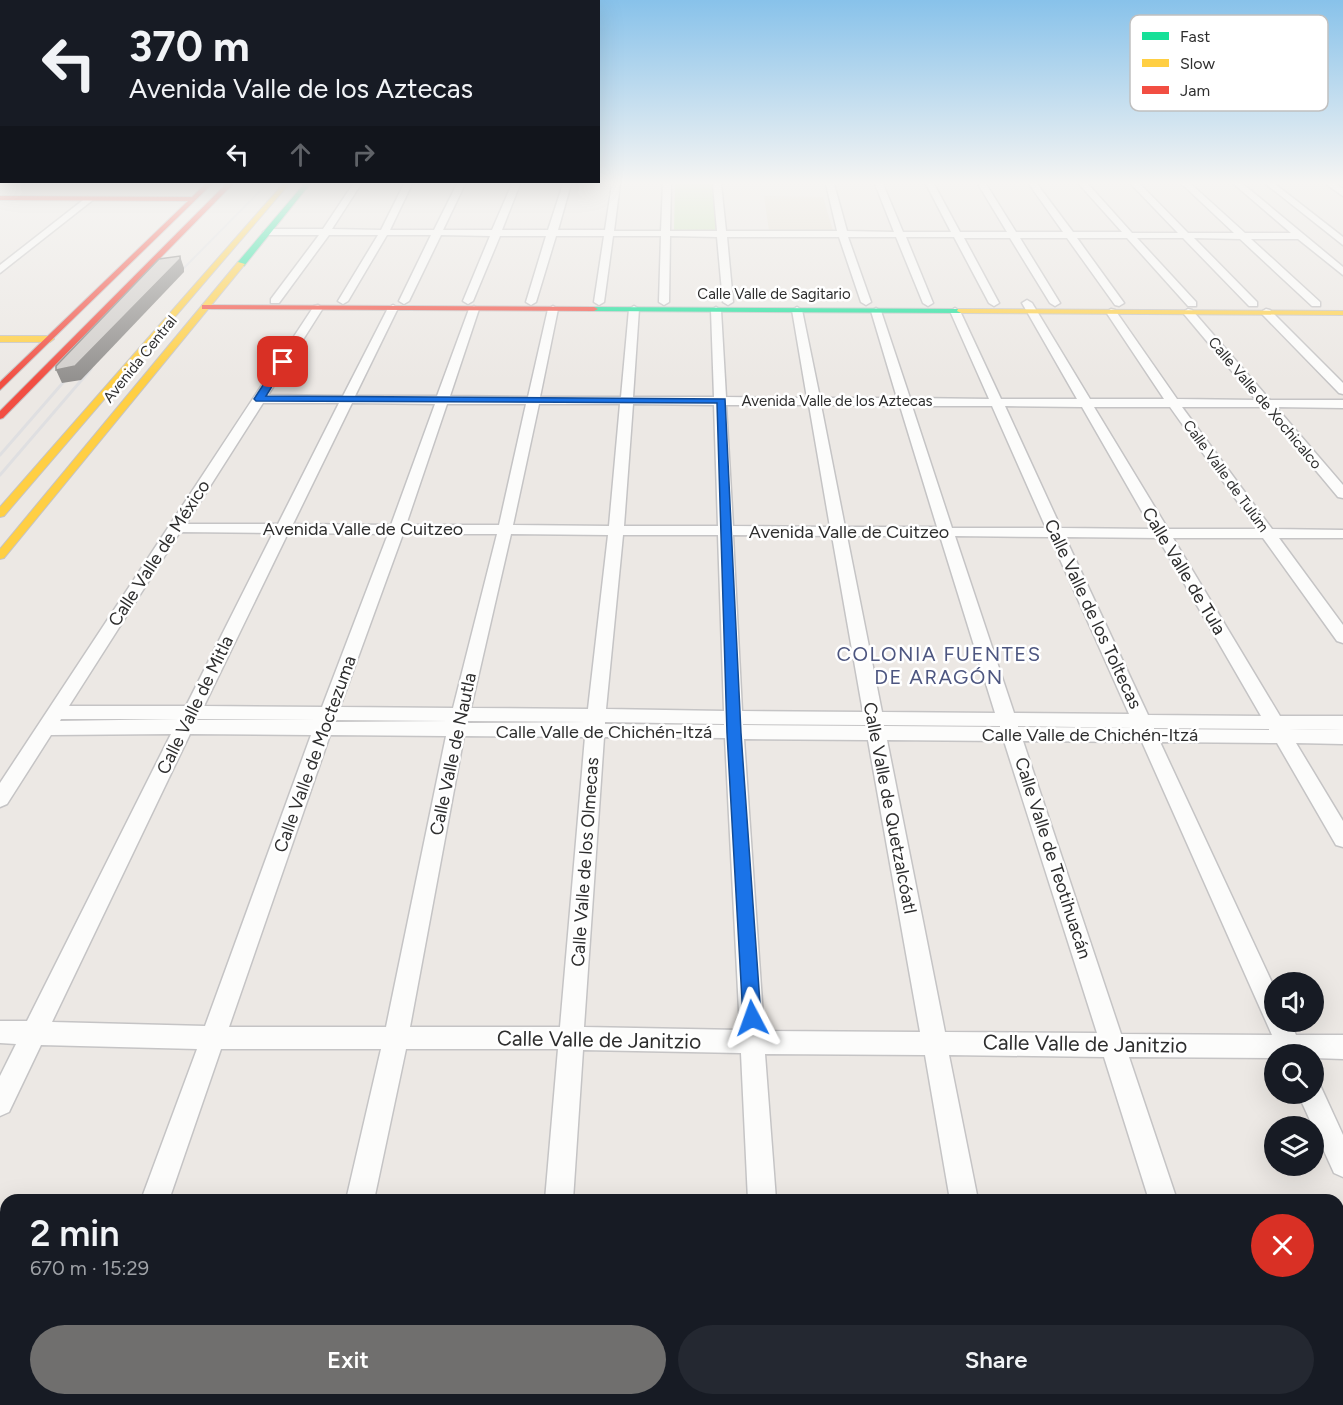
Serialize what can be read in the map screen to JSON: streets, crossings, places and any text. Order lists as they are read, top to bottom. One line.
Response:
{"streets":{"main road":["Calle Valle de Sagitario","Avenida Central"],"street":["Avenida Valle de los Aztecas","Calle Valle de Xochicalco","Calle Valle de Tulúm","Avenida Valle de Cuitzeo","Calle Valle de México","Calle Valle de Tula","Calle Valle de los Toltecas","Calle Valle de Mitla","Calle Valle de Chichén-Itzá","Calle Valle de Moctezuma","Calle Valle de Nautla","Calle Valle de Quetzalcóatl","Calle Valle de Teotihuacán","Calle Valle de los Olmecas","Calle Valle de Janitzio"]},"crossings":[["Calle Valle de Sagitario","Avenida Central"],["Calle Valle de Sagitario","Calle Valle de Xochicalco"],["Calle Valle de Sagitario","Calle Valle de Tulúm"],["Calle Valle de Sagitario","Calle Valle de México"],["Calle Valle de Sagitario","Calle Valle de Tula"],["Calle Valle de Sagitario","Calle Valle de los Toltecas"],["Calle Valle de Sagitario","Calle Valle de Mitla"],["Calle Valle de Sagitario","Calle Valle de Moctezuma"],["Calle Valle de Sagitario","Calle Valle de Nautla"],["Calle Valle de Sagitario","Calle Valle de Quetzalcóatl"],["Calle Valle de Sagitario","Calle Valle de Teotihuacán"],["Calle Valle de Sagitario","Calle Valle de los Olmecas"],["Avenida Valle de los Aztecas","Calle Valle de Xochicalco"],["Avenida Valle de los Aztecas","Calle Valle de Tulúm"],["Avenida Valle de los Aztecas","Calle Valle de México"],["Avenida Valle de los Aztecas","Calle Valle de Tula"],["Avenida Valle de los Aztecas","Calle Valle de los Toltecas"],["Avenida Valle de los Aztecas","Calle Valle de Mitla"],["Avenida Valle de los Aztecas","Calle Valle de Moctezuma"],["Avenida Valle de los Aztecas","Calle Valle de Nautla"],["Avenida Valle de los Aztecas","Calle Valle de Quetzalcóatl"],["Avenida Valle de los Aztecas","Calle Valle de Teotihuacán"],["Avenida Valle de los Aztecas","Calle Valle de los Olmecas"],["Calle Valle de Tulúm","Avenida Valle de Cuitzeo"],["Avenida Valle de Cuitzeo","Calle Valle de México"],["Avenida Valle de Cuitzeo","Calle Valle de Tula"],["Avenida Valle de Cuitzeo","Calle Valle de los Toltecas"],["Avenida Valle de Cuitzeo","Calle Valle de Mitla"],["Avenida Valle de Cuitzeo","Calle Valle de Moctezuma"],["Avenida Valle de Cuitzeo","Calle Valle de Nautla"],["Avenida Valle de Cuitzeo","Calle Valle de Quetzalcóatl"],["Avenida Valle de Cuitzeo","Calle Valle de Teotihuacán"],["Avenida Valle de Cuitzeo","Calle Valle de los Olmecas"],["Calle Valle de México","Calle Valle de Chichén-Itzá"],["Calle Valle de Tula","Calle Valle de Chichén-Itzá"],["Calle Valle de los Toltecas","Calle Valle de Chichén-Itzá"],["Calle Valle de Mitla","Calle Valle de Chichén-Itzá"],["Calle Valle de Mitla","Calle Valle de Janitzio"],["Calle Valle de Chichén-Itzá","Calle Valle de Moctezuma"],["Calle Valle de Chichén-Itzá","Calle Valle de Nautla"],["Calle Valle de Chichén-Itzá","Calle Valle de Quetzalcóatl"],["Calle Valle de Chichén-Itzá","Calle Valle de Teotihuacán"],["Calle Valle de Chichén-Itzá","Calle Valle de los Olmecas"],["Calle Valle de Moctezuma","Calle Valle de Janitzio"],["Calle Valle de Nautla","Calle Valle de Janitzio"],["Calle Valle de Quetzalcóatl","Calle Valle de Janitzio"],["Calle Valle de Teotihuacán","Calle Valle de Janitzio"],["Calle Valle de los Olmecas","Calle Valle de Janitzio"]],"districts":["COLONIA FUENTES DE ARAGÓN"],"legend":["Fast","Slow","Jam"],"page":{"turn":["370 m","Avenida Valle de los Aztecas"],"heading":["2 min","670 m · 15:29"],"buttons":["Exit","Share"]}}
